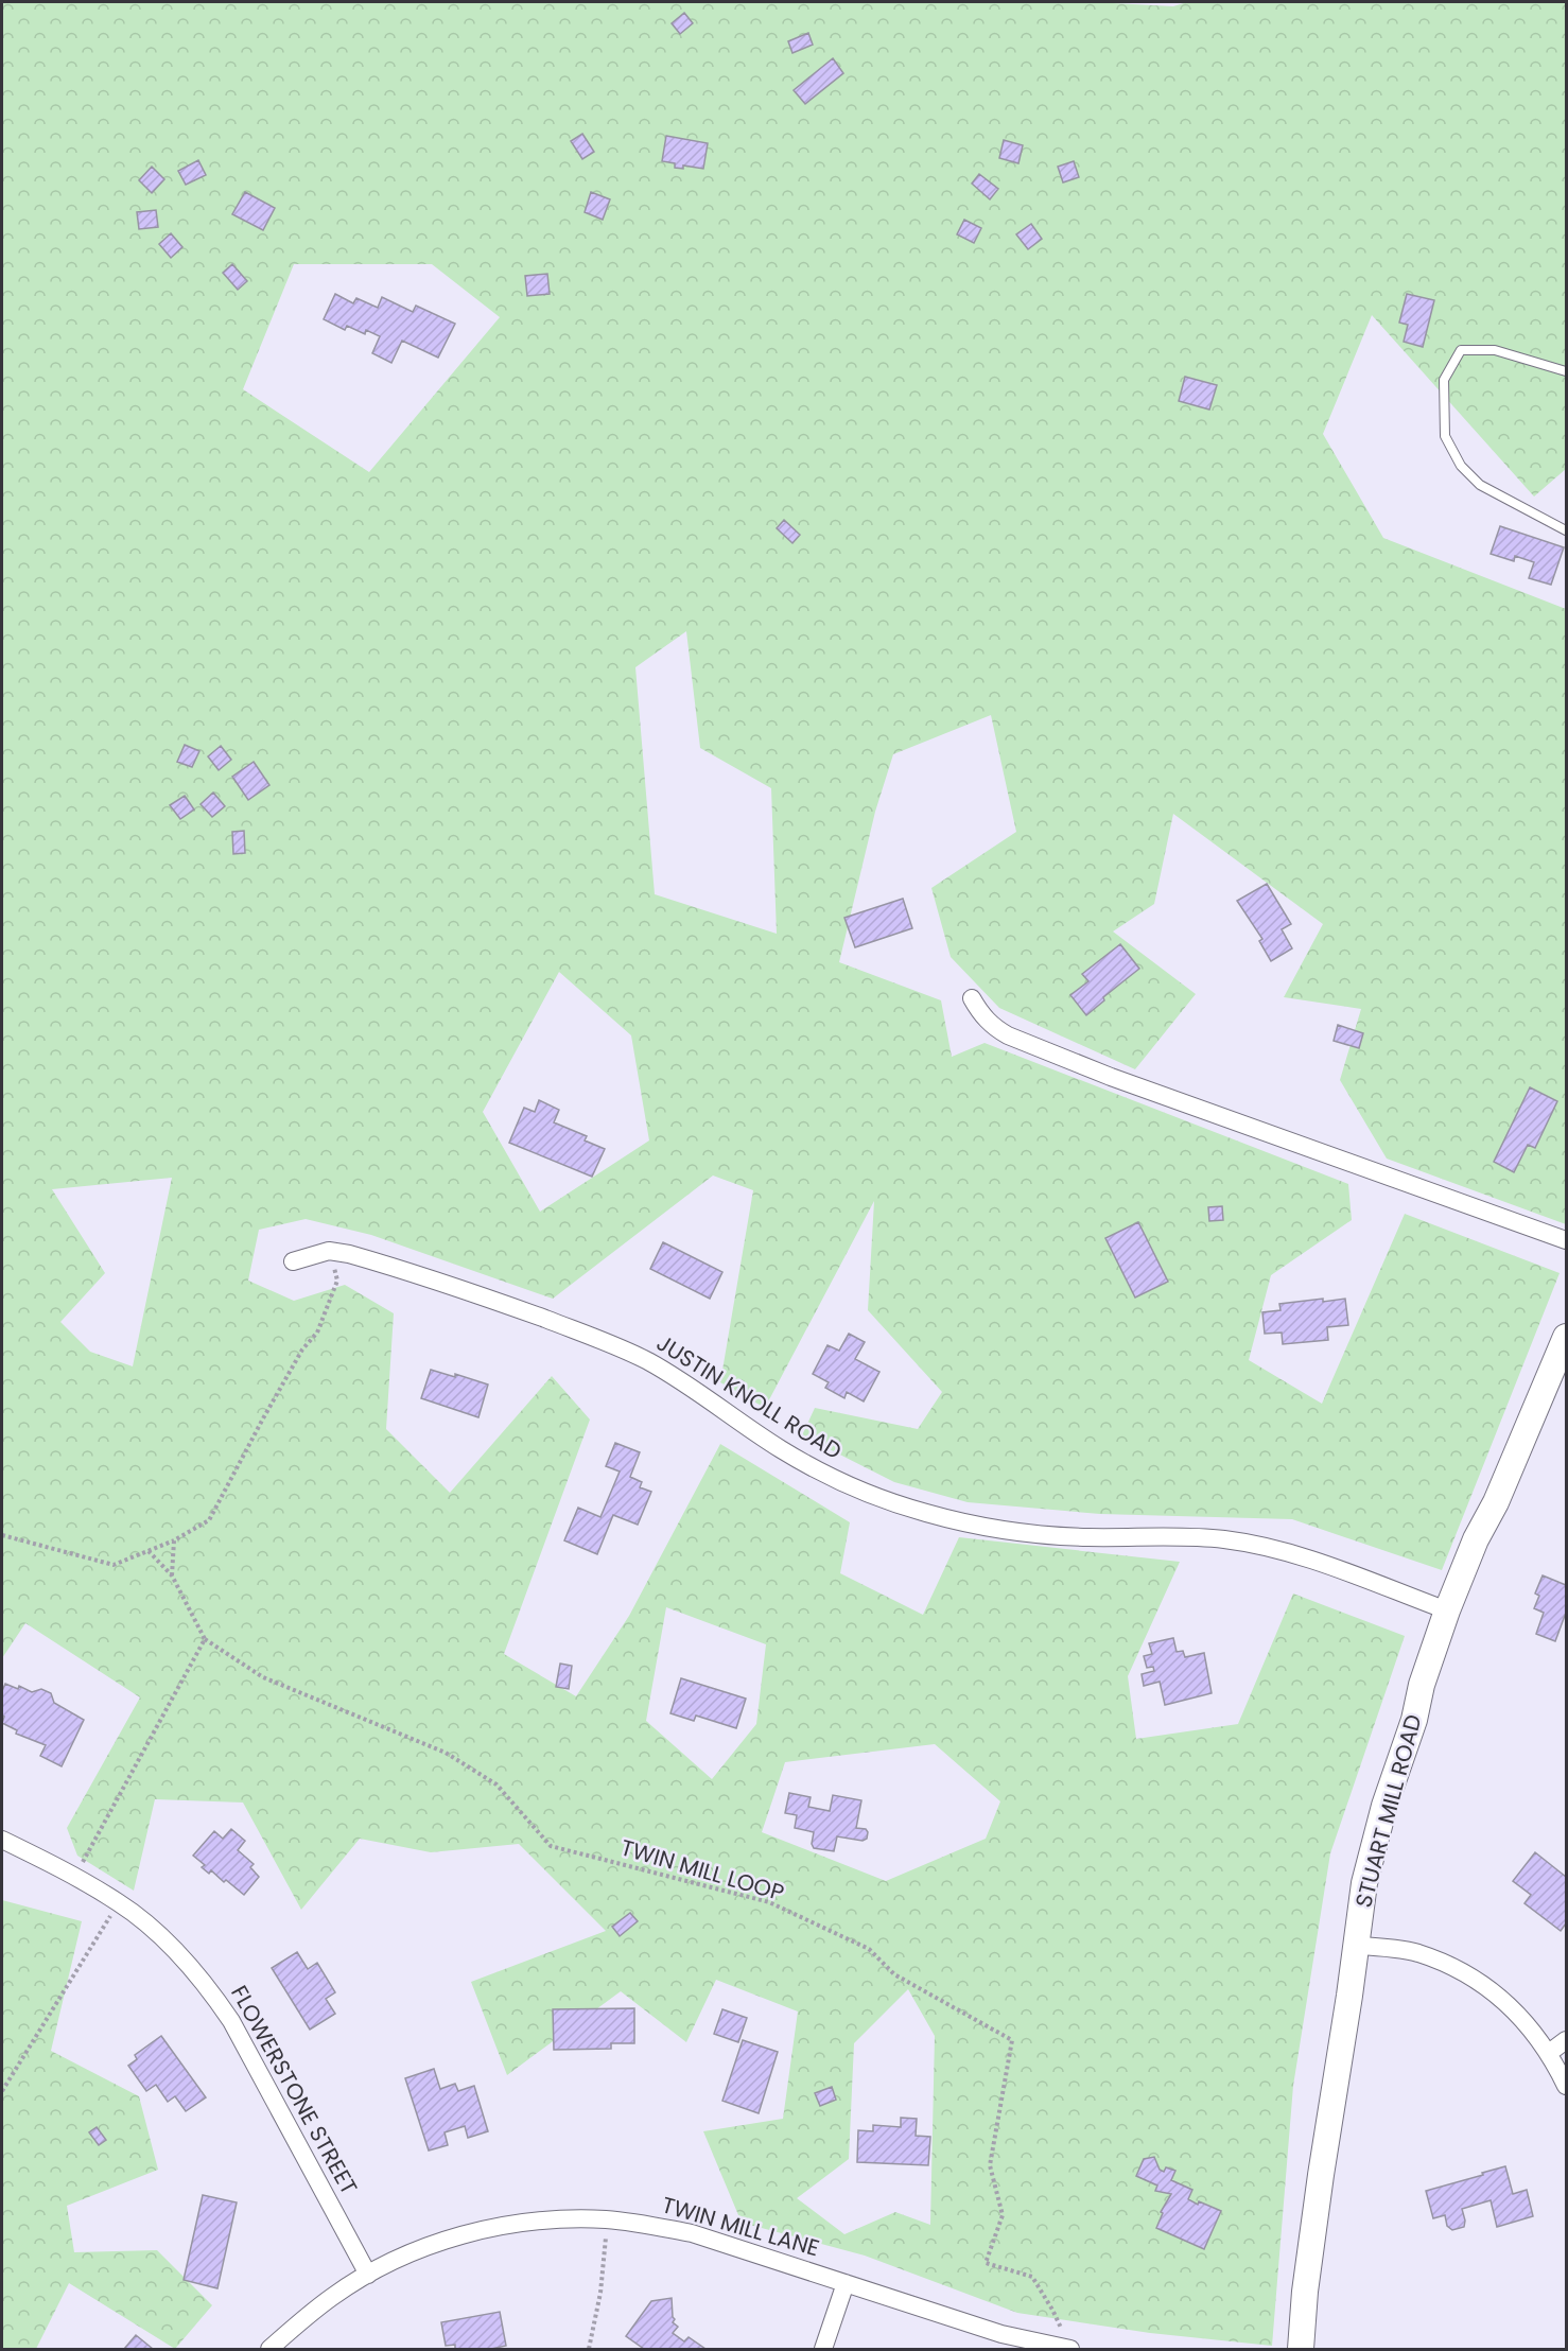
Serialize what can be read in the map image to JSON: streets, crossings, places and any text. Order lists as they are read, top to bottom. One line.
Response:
{"streets":{"main road":["STUART MILL ROAD"],"street":["JUSTIN KNOLL ROAD","FLOWERSTONE STREET","TWIN MILL LANE"],"path":["TWIN MILL LOOP"]},"crossings":[["JUSTIN KNOLL ROAD","STUART MILL ROAD"],["TWIN MILL LOOP","TWIN MILL LANE"],["FLOWERSTONE STREET","TWIN MILL LANE"]]}
